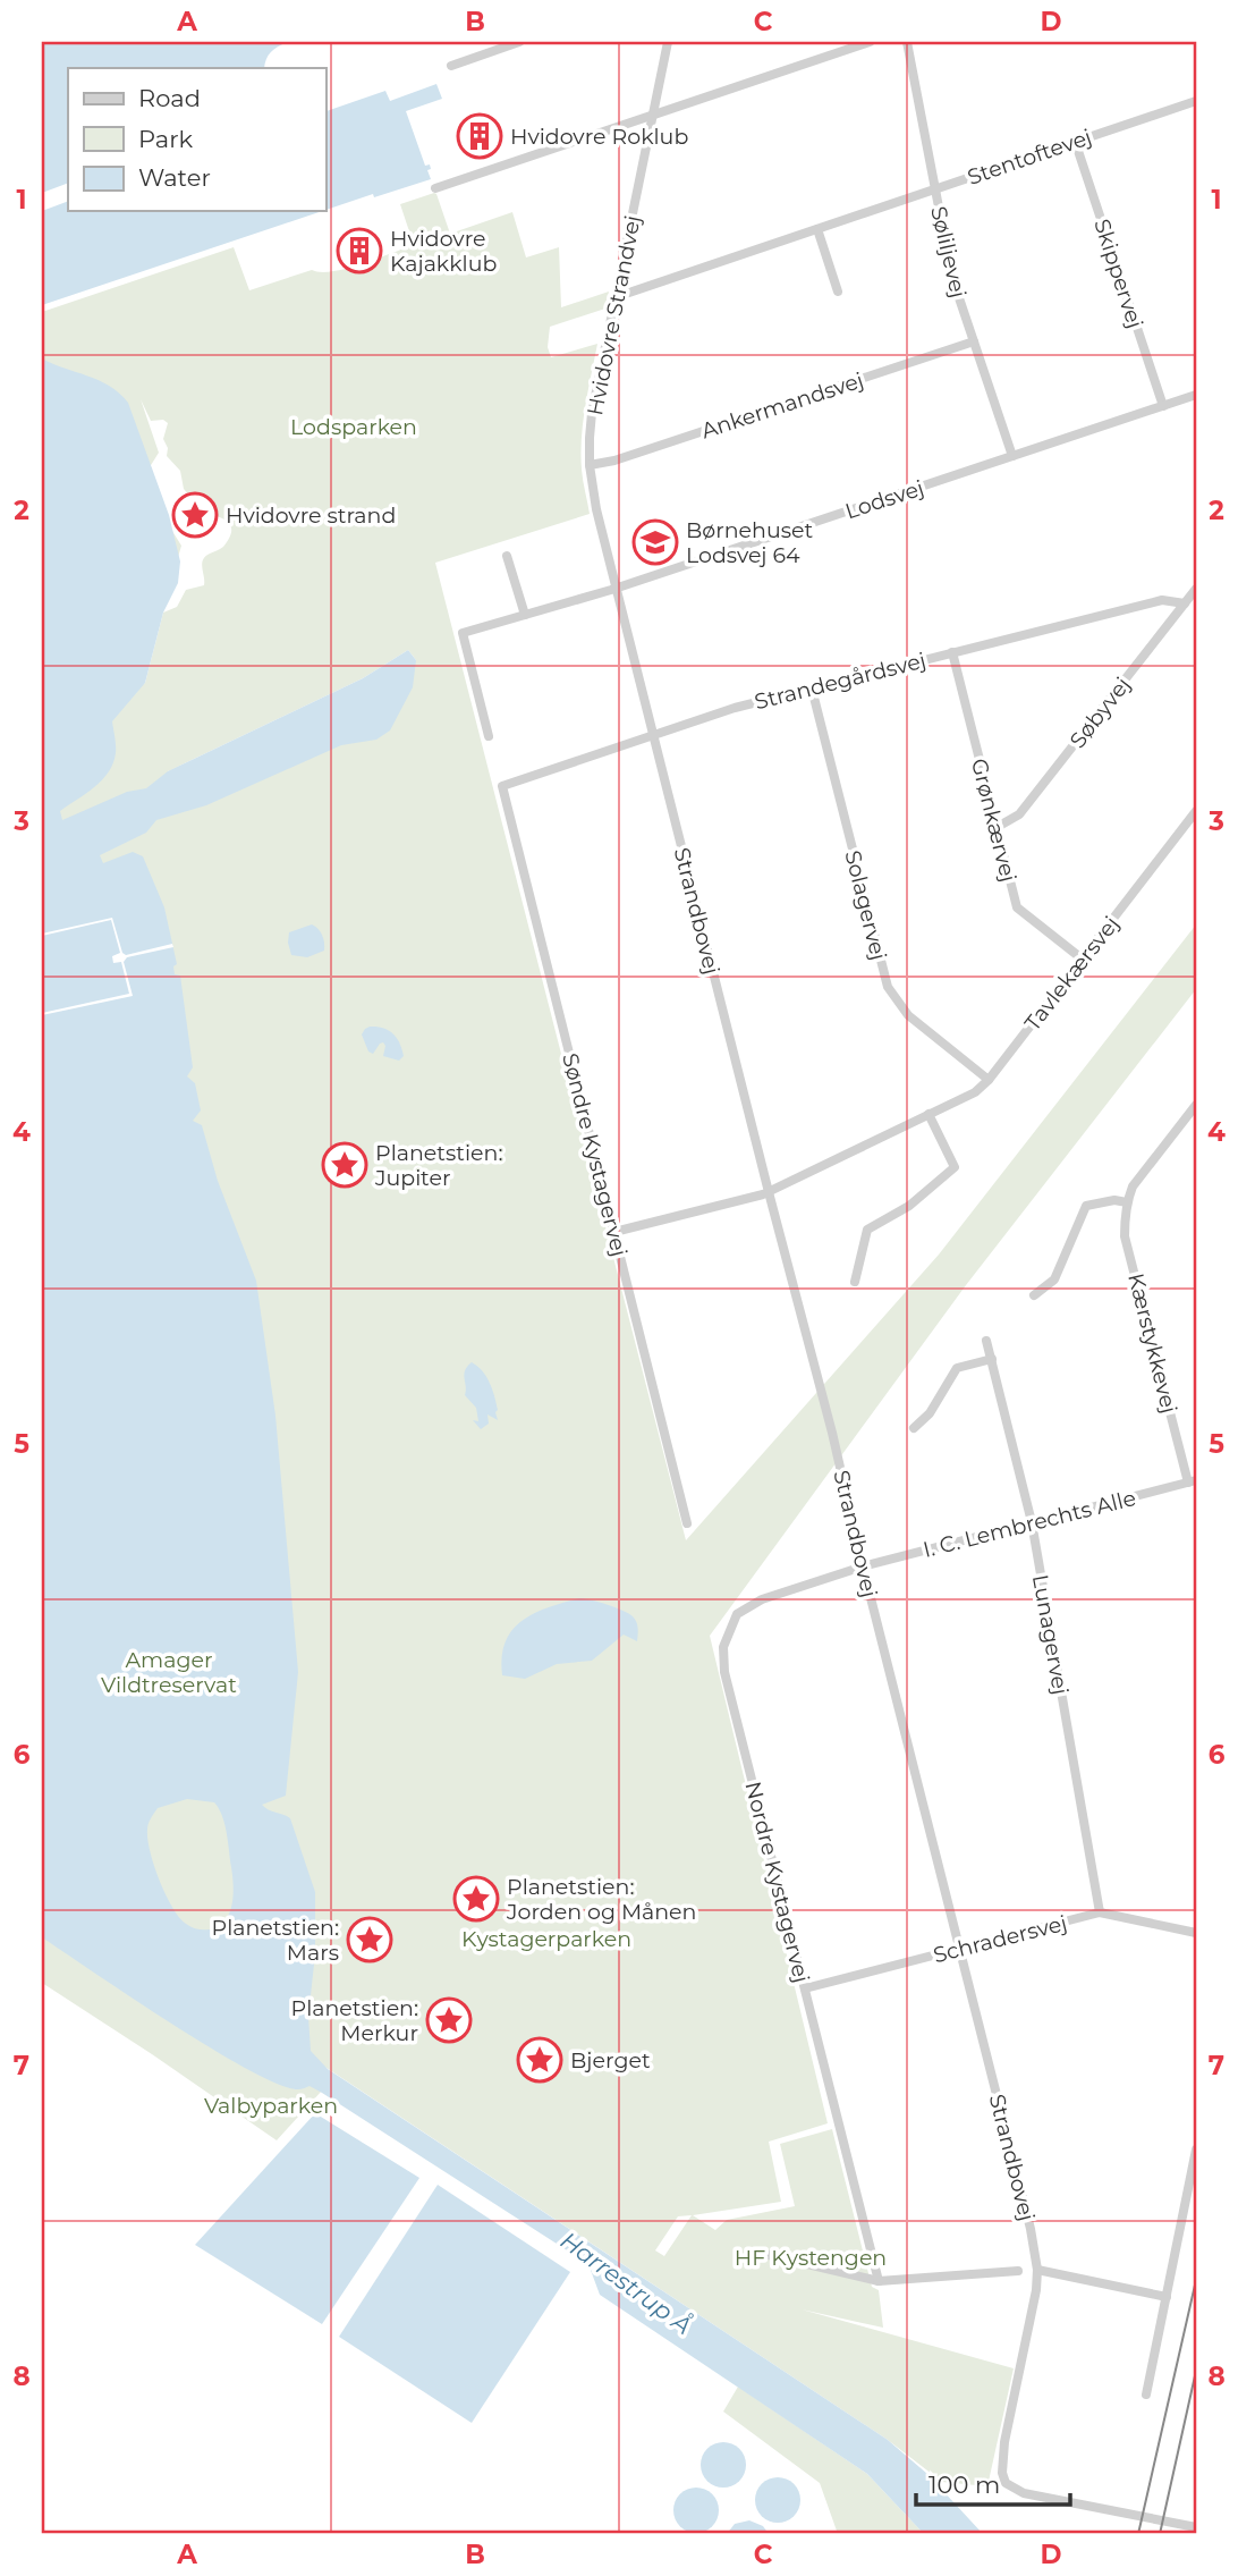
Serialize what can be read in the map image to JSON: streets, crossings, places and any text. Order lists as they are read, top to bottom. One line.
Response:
{"streets":{"street":["Stentoftevej","Søliljevej","Skippervej","Hvidovre Strandvej","Ankermandsvej","Lodsvej","Strandegårdsvej","Søbyvej","Grønkærvej","Solagervej","Strandbovej","Tavlekærsvej","Søndre Kystagervej","Kærstykkevej","I. C. Lembrechts Alle","Lunagervej","Nordre Kystagervej","Schradersvej"]},"crossings":[["Stentoftevej","Søliljevej"],["Stentoftevej","Skippervej"],["Stentoftevej","Hvidovre Strandvej"],["Søliljevej","Ankermandsvej"],["Søliljevej","Lodsvej"],["Skippervej","Lodsvej"],["Hvidovre Strandvej","Ankermandsvej"],["Hvidovre Strandvej","Lodsvej"],["Hvidovre Strandvej","Strandbovej"],["Lodsvej","Strandbovej"],["Strandegårdsvej","Søbyvej"],["Strandegårdsvej","Grønkærvej"],["Strandegårdsvej","Solagervej"],["Strandegårdsvej","Strandbovej"],["Strandegårdsvej","Søndre Kystagervej"],["Søbyvej","Grønkærvej"],["Grønkærvej","Tavlekærsvej"],["Solagervej","Tavlekærsvej"],["Strandbovej","Tavlekærsvej"],["Strandbovej","I. C. Lembrechts Alle"],["Strandbovej","Nordre Kystagervej"],["Strandbovej","Schradersvej"],["Tavlekærsvej","Søndre Kystagervej"],["Kærstykkevej","I. C. Lembrechts Alle"],["I. C. Lembrechts Alle","Lunagervej"],["I. C. Lembrechts Alle","Nordre Kystagervej"],["Lunagervej","Schradersvej"],["Nordre Kystagervej","Schradersvej"]],"water":["Harrestrup Å"],"parks":["Lodsparken","Amager Vildtreservat","Kystagerparken","Valbyparken","HF Kystengen"],"places":{"building":["Hvidovre Roklub","Hvidovre Kajakklub"],"place":["Hvidovre strand","Planetstien: Jupiter","Planetstien: Jorden og Månen","Planetstien: Mars","Planetstien: Merkur","Bjerget"],"school or university":["Børnehuset Lodsvej 64"]},"legend":["Road","Park","Water"],"scale_bar":"100 m","grid":{"columns":["A","B","C","D"],"rows":["1","2","3","4","5","6","7","8"]}}
